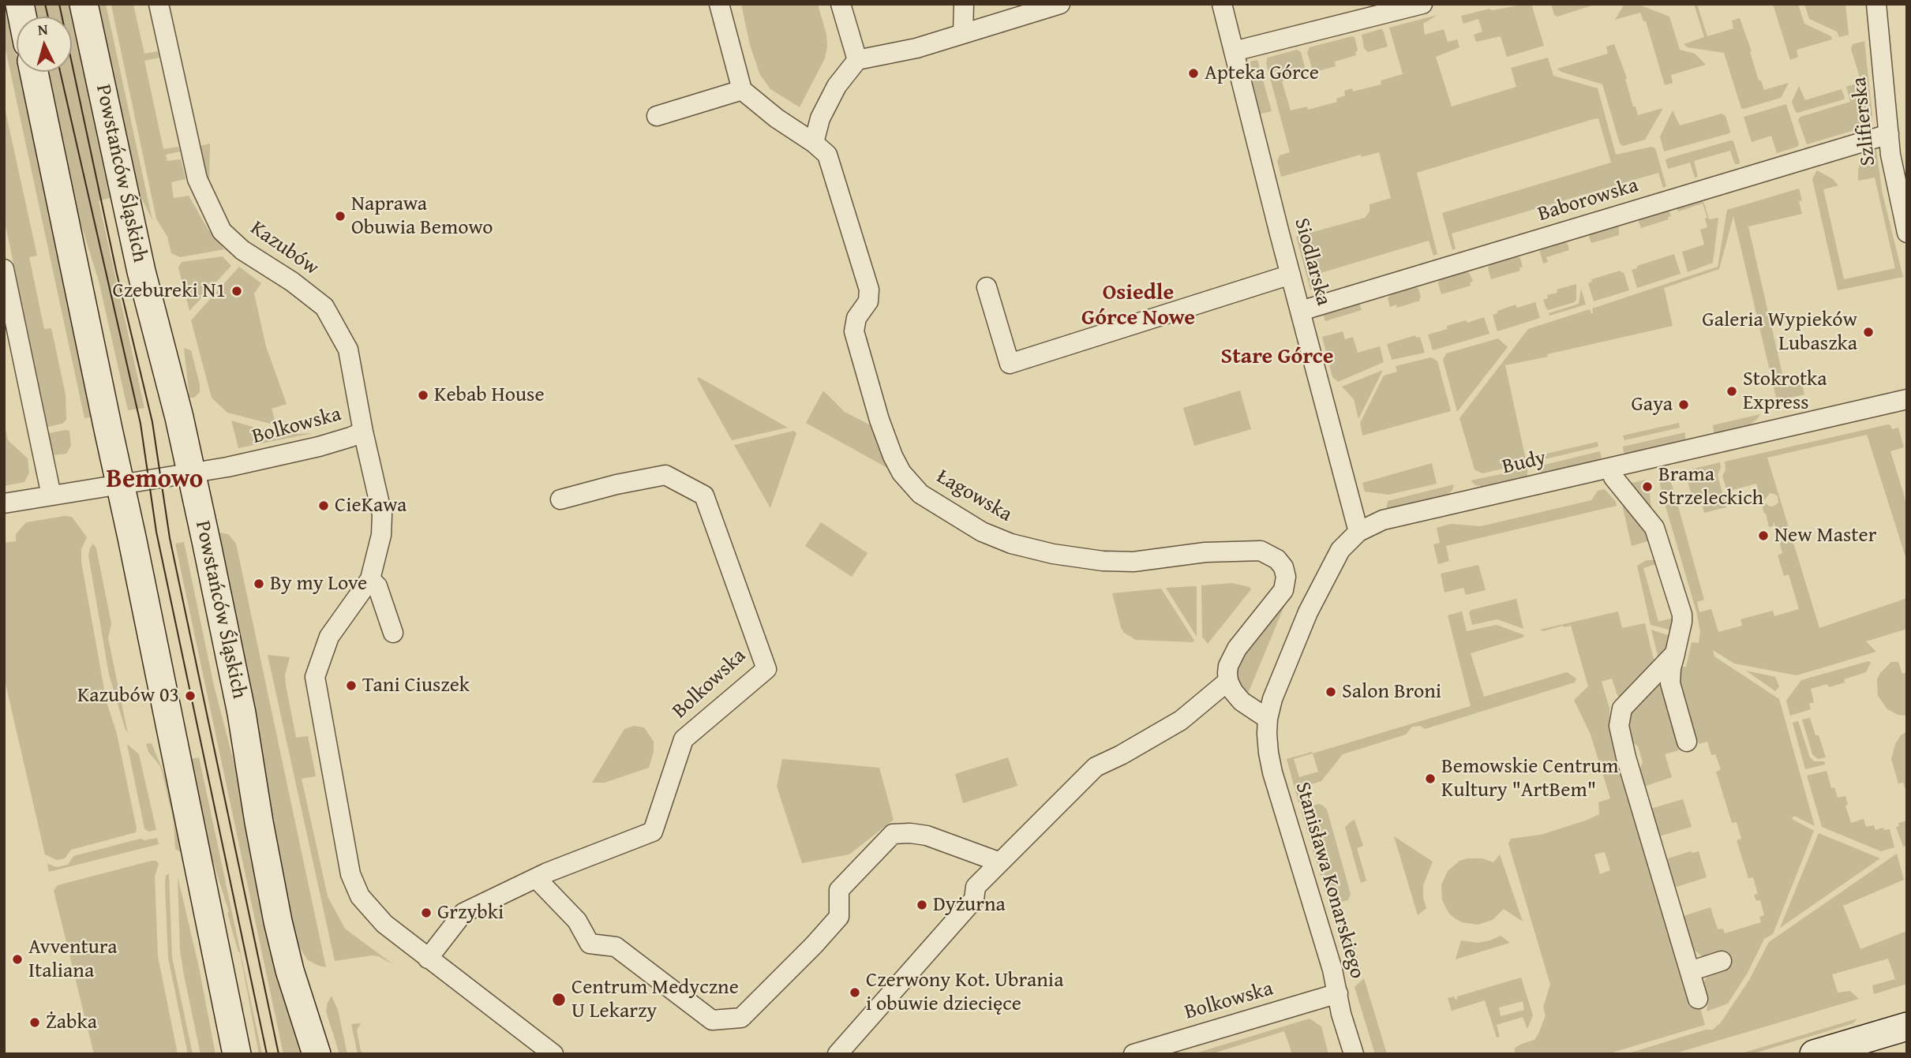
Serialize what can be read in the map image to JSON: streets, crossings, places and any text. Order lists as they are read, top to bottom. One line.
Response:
{"streets":{"main road":["Powstańców Śląskich"],"street":["Szlifierska","Baborowska","Kazubów","Siodlarska","Bolkowska","Budy","Łagowska","Stanisława Konarskiego"]},"crossings":[["Szlifierska","Baborowska"],["Powstańców Śląskich","Bolkowska"],["Baborowska","Siodlarska"],["Kazubów","Bolkowska"],["Siodlarska","Budy"],["Bolkowska","Stanisława Konarskiego"],["Budy","Stanisława Konarskiego"]],"districts":["Osiedle Górce Nowe","Stare Górce","Bemowo"],"places":["Apteka Górce","Naprawa Obuwia Bemowo","Czebureki N1","Galeria Wypieków Lubaszka","Stokrotka Express","Kebab House","Gaya","Brama Strzeleckich","CieKawa","New Master","By my Love","Tani Ciuszek","Salon Broni","Kazubów 03","Bemowskie Centrum Kultury \"ArtBem\"","Dyżurna","Grzybki","Avventura Italiana","Czerwony Kot. Ubrania i obuwie dziecięce","Centrum Medyczne U Lekarzy","Żabka"],"north":"top"}
